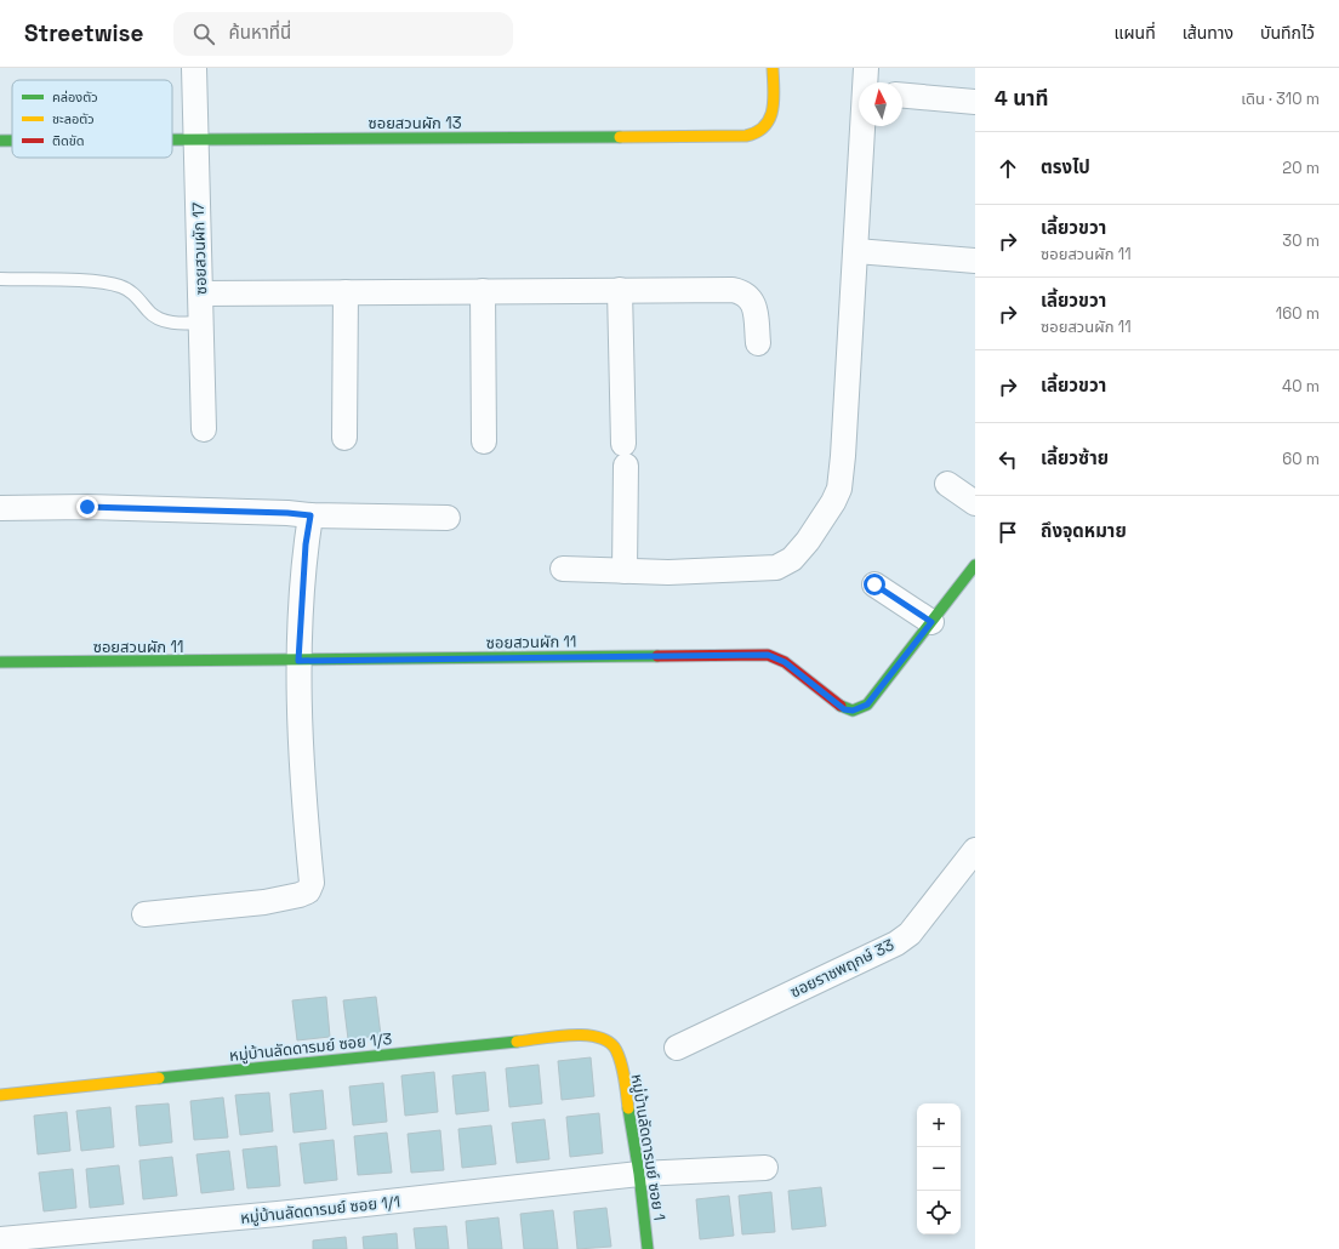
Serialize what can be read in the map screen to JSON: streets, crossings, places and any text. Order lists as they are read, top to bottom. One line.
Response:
{"streets":{"street":["ซอยสวนผัก 13","ซอยสวนผัก 17","ซอยสวนผัก 11","ซอยราชพฤกษ์ 33","หมู่บ้านลัดดารมย์ ซอย 1/3","หมู่บ้านลัดดารมย์ ซอย 1","หมู่บ้านลัดดารมย์ ซอย 1/1"]},"crossings":[["ซอยสวนผัก 13","ซอยสวนผัก 17"],["หมู่บ้านลัดดารมย์ ซอย 1/3","หมู่บ้านลัดดารมย์ ซอย 1"],["หมู่บ้านลัดดารมย์ ซอย 1","หมู่บ้านลัดดารมย์ ซอย 1/1"]],"legend":["คล่องตัว","ชะลอตัว","ติดขัด"],"north":"top","page":{"header":"Streetwise","search":"ค้นหาที่นี่","nav":["แผนที่","เส้นทาง","บันทึกไว้"],"heading":["4 นาที","เดิน · 310 m"],"list":[["ตรงไป","20 m"],["เลี้ยวขวา","ซอยสวนผัก 11","30 m"],["เลี้ยวขวา","ซอยสวนผัก 11","160 m"],["เลี้ยวขวา","40 m"],["เลี้ยวซ้าย","60 m"],"ถึงจุดหมาย"],"map_buttons":["+","−"]}}
